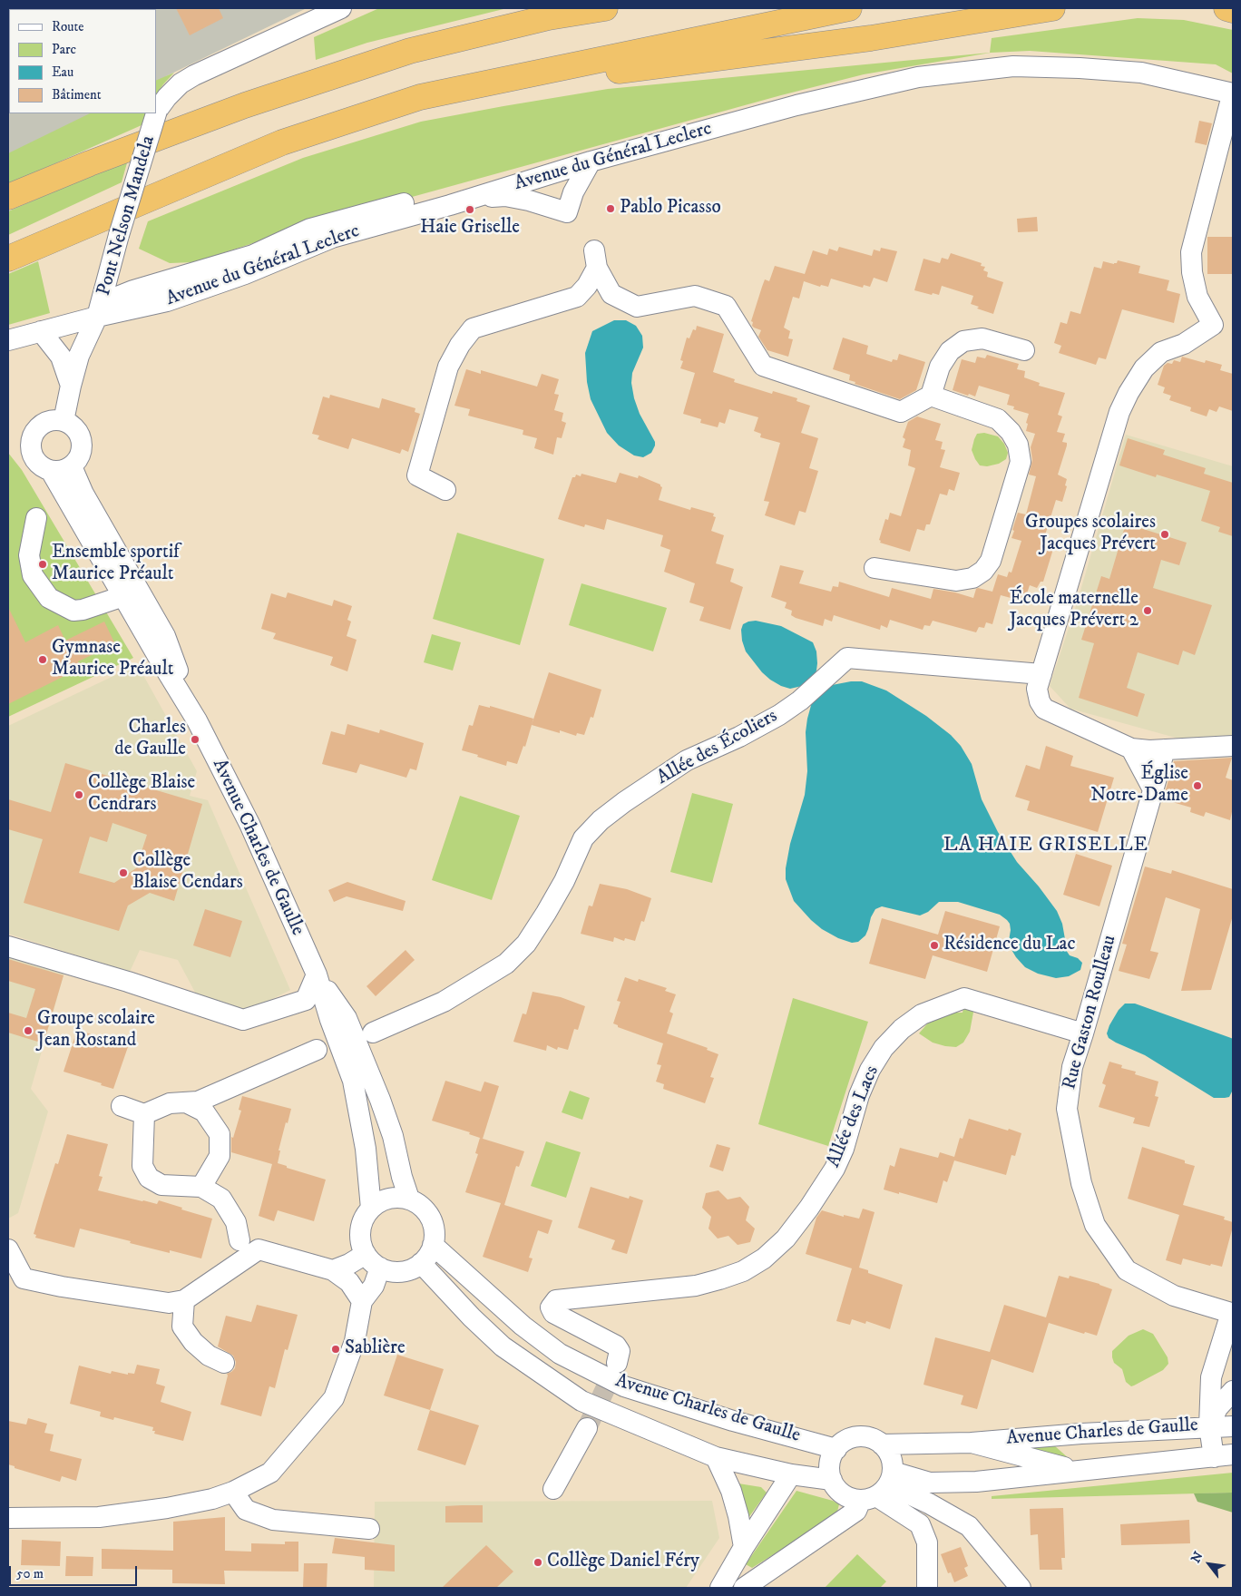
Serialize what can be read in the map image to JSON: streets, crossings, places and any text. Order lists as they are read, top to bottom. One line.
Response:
{"streets":{"street":["Avenue du Général Leclerc","Pont Nelson Mandela","Allée des Écoliers","Avenue Charles de Gaulle","Rue Gaston Roulleau","Allée des Lacs"]},"crossings":[["Avenue du Général Leclerc","Pont Nelson Mandela"],["Avenue Charles de Gaulle","Rue Gaston Roulleau"],["Rue Gaston Roulleau","Allée des Lacs"]],"districts":["LA HAIE GRISELLE"],"places":["Pablo Picasso","Haie Griselle","Groupes scolaires Jacques Prévert","Ensemble sportif Maurice Préault","École maternelle Jacques Prévert 2","Gymnase Maurice Préault","Charles de Gaulle","Église Notre-Dame","Collège Blaise Cendrars","Collège Blaise Cendars","Résidence du Lac","Groupe scolaire Jean Rostand","Sablière","Collège Daniel Féry"],"legend":["Route","Parc","Eau","Bâtiment"],"scale_bar":"50 m","north":"top left"}
